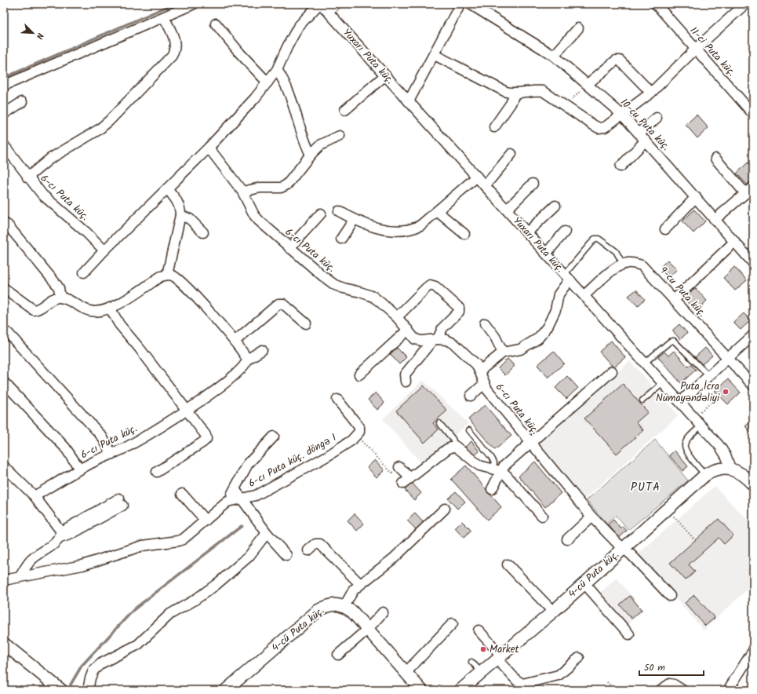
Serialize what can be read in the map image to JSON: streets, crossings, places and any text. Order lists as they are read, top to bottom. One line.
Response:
{"streets":{"street":["11-ci Puta küç.","Yuxarı Puta küç.","10-cu Puta küç.","6-cı Puta küç.","9-cu Puta küç.","6-cı Puta küç. döngə 1","4-cü Puta küç."]},"crossings":[["Yuxarı Puta küç.","4-cü Puta küç."],["6-cı Puta küç.","4-cü Puta küç."]],"districts":["PUTA"],"places":["Puta İcra Nümayəndəliyi","Market"],"scale_bar":"50 m","north":"bottom right"}
